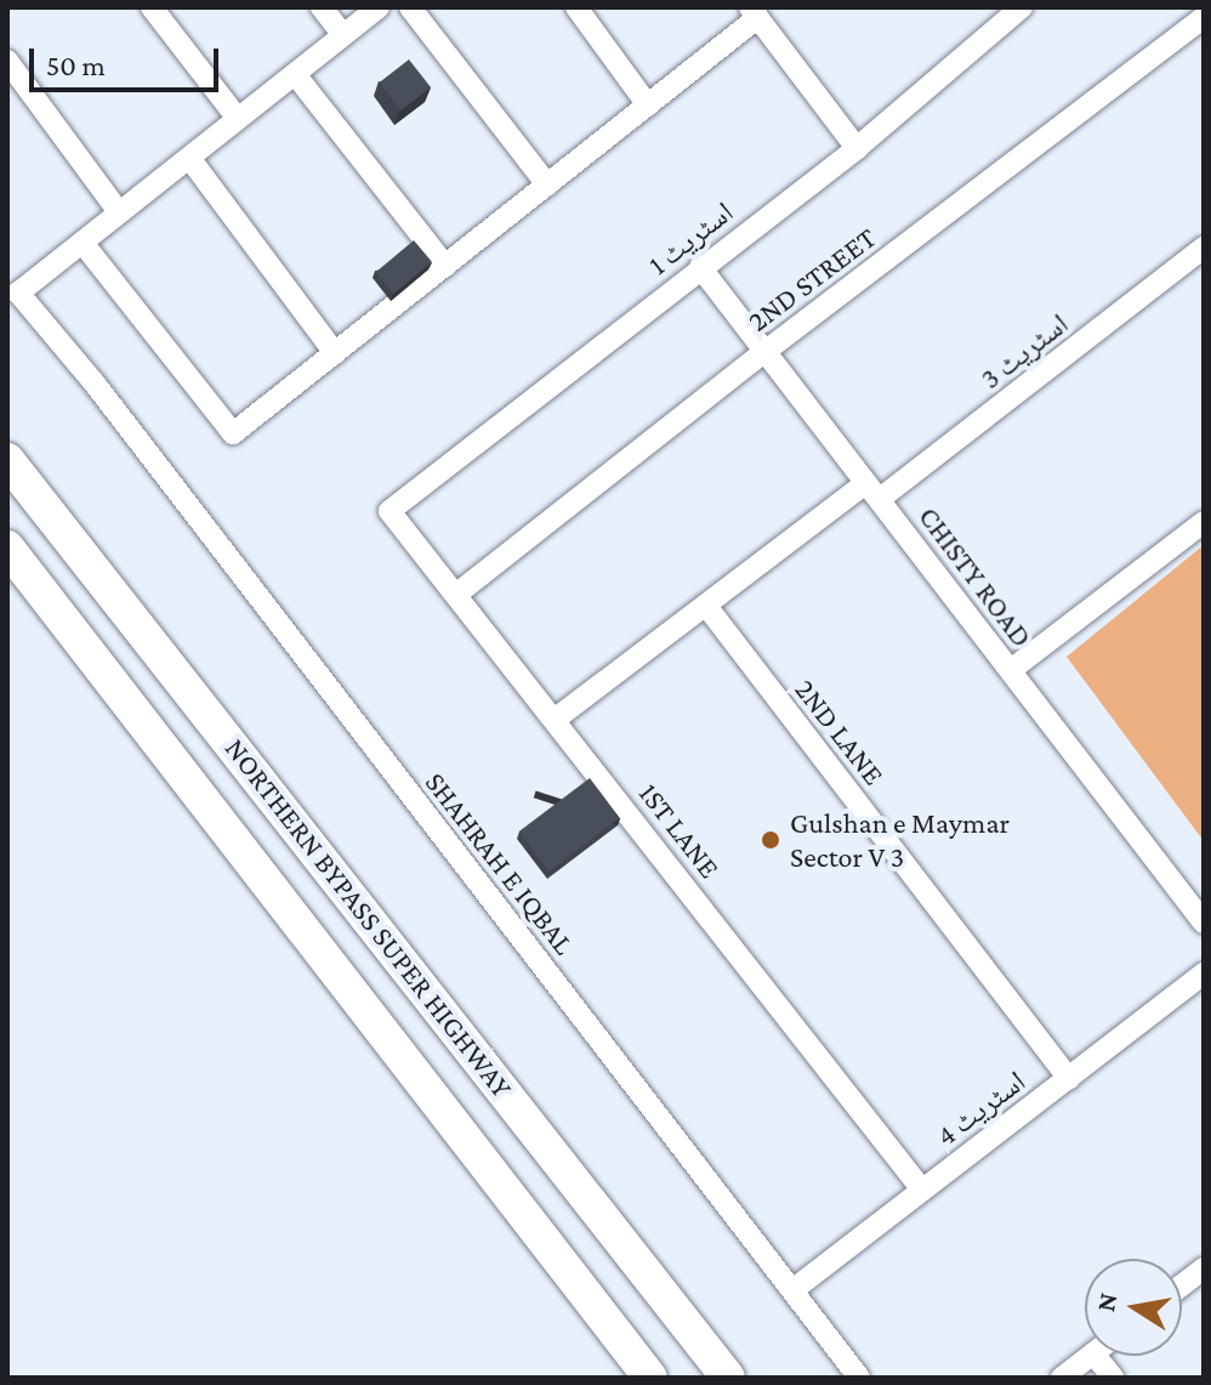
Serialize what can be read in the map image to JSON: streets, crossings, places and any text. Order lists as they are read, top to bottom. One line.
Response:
{"streets":{"main road":["NORTHERN BYPASS SUPER HIGHWAY"],"street":["اسٹریٹ 1","2ND STREET","اسٹریٹ 3","CHISTY ROAD","2ND LANE","1ST LANE","SHAHRAH E IQBAL","اسٹریٹ 4"]},"crossings":[["اسٹریٹ 1","CHISTY ROAD"],["اسٹریٹ 1","1ST LANE"],["2ND STREET","CHISTY ROAD"],["2ND STREET","1ST LANE"],["اسٹریٹ 3","CHISTY ROAD"],["اسٹریٹ 3","2ND LANE"],["اسٹریٹ 3","1ST LANE"],["2ND LANE","اسٹریٹ 4"],["1ST LANE","اسٹریٹ 4"],["SHAHRAH E IQBAL","اسٹریٹ 4"]],"places":["Gulshan e Maymar Sector V 3"],"scale_bar":"50 m","north":"left"}
